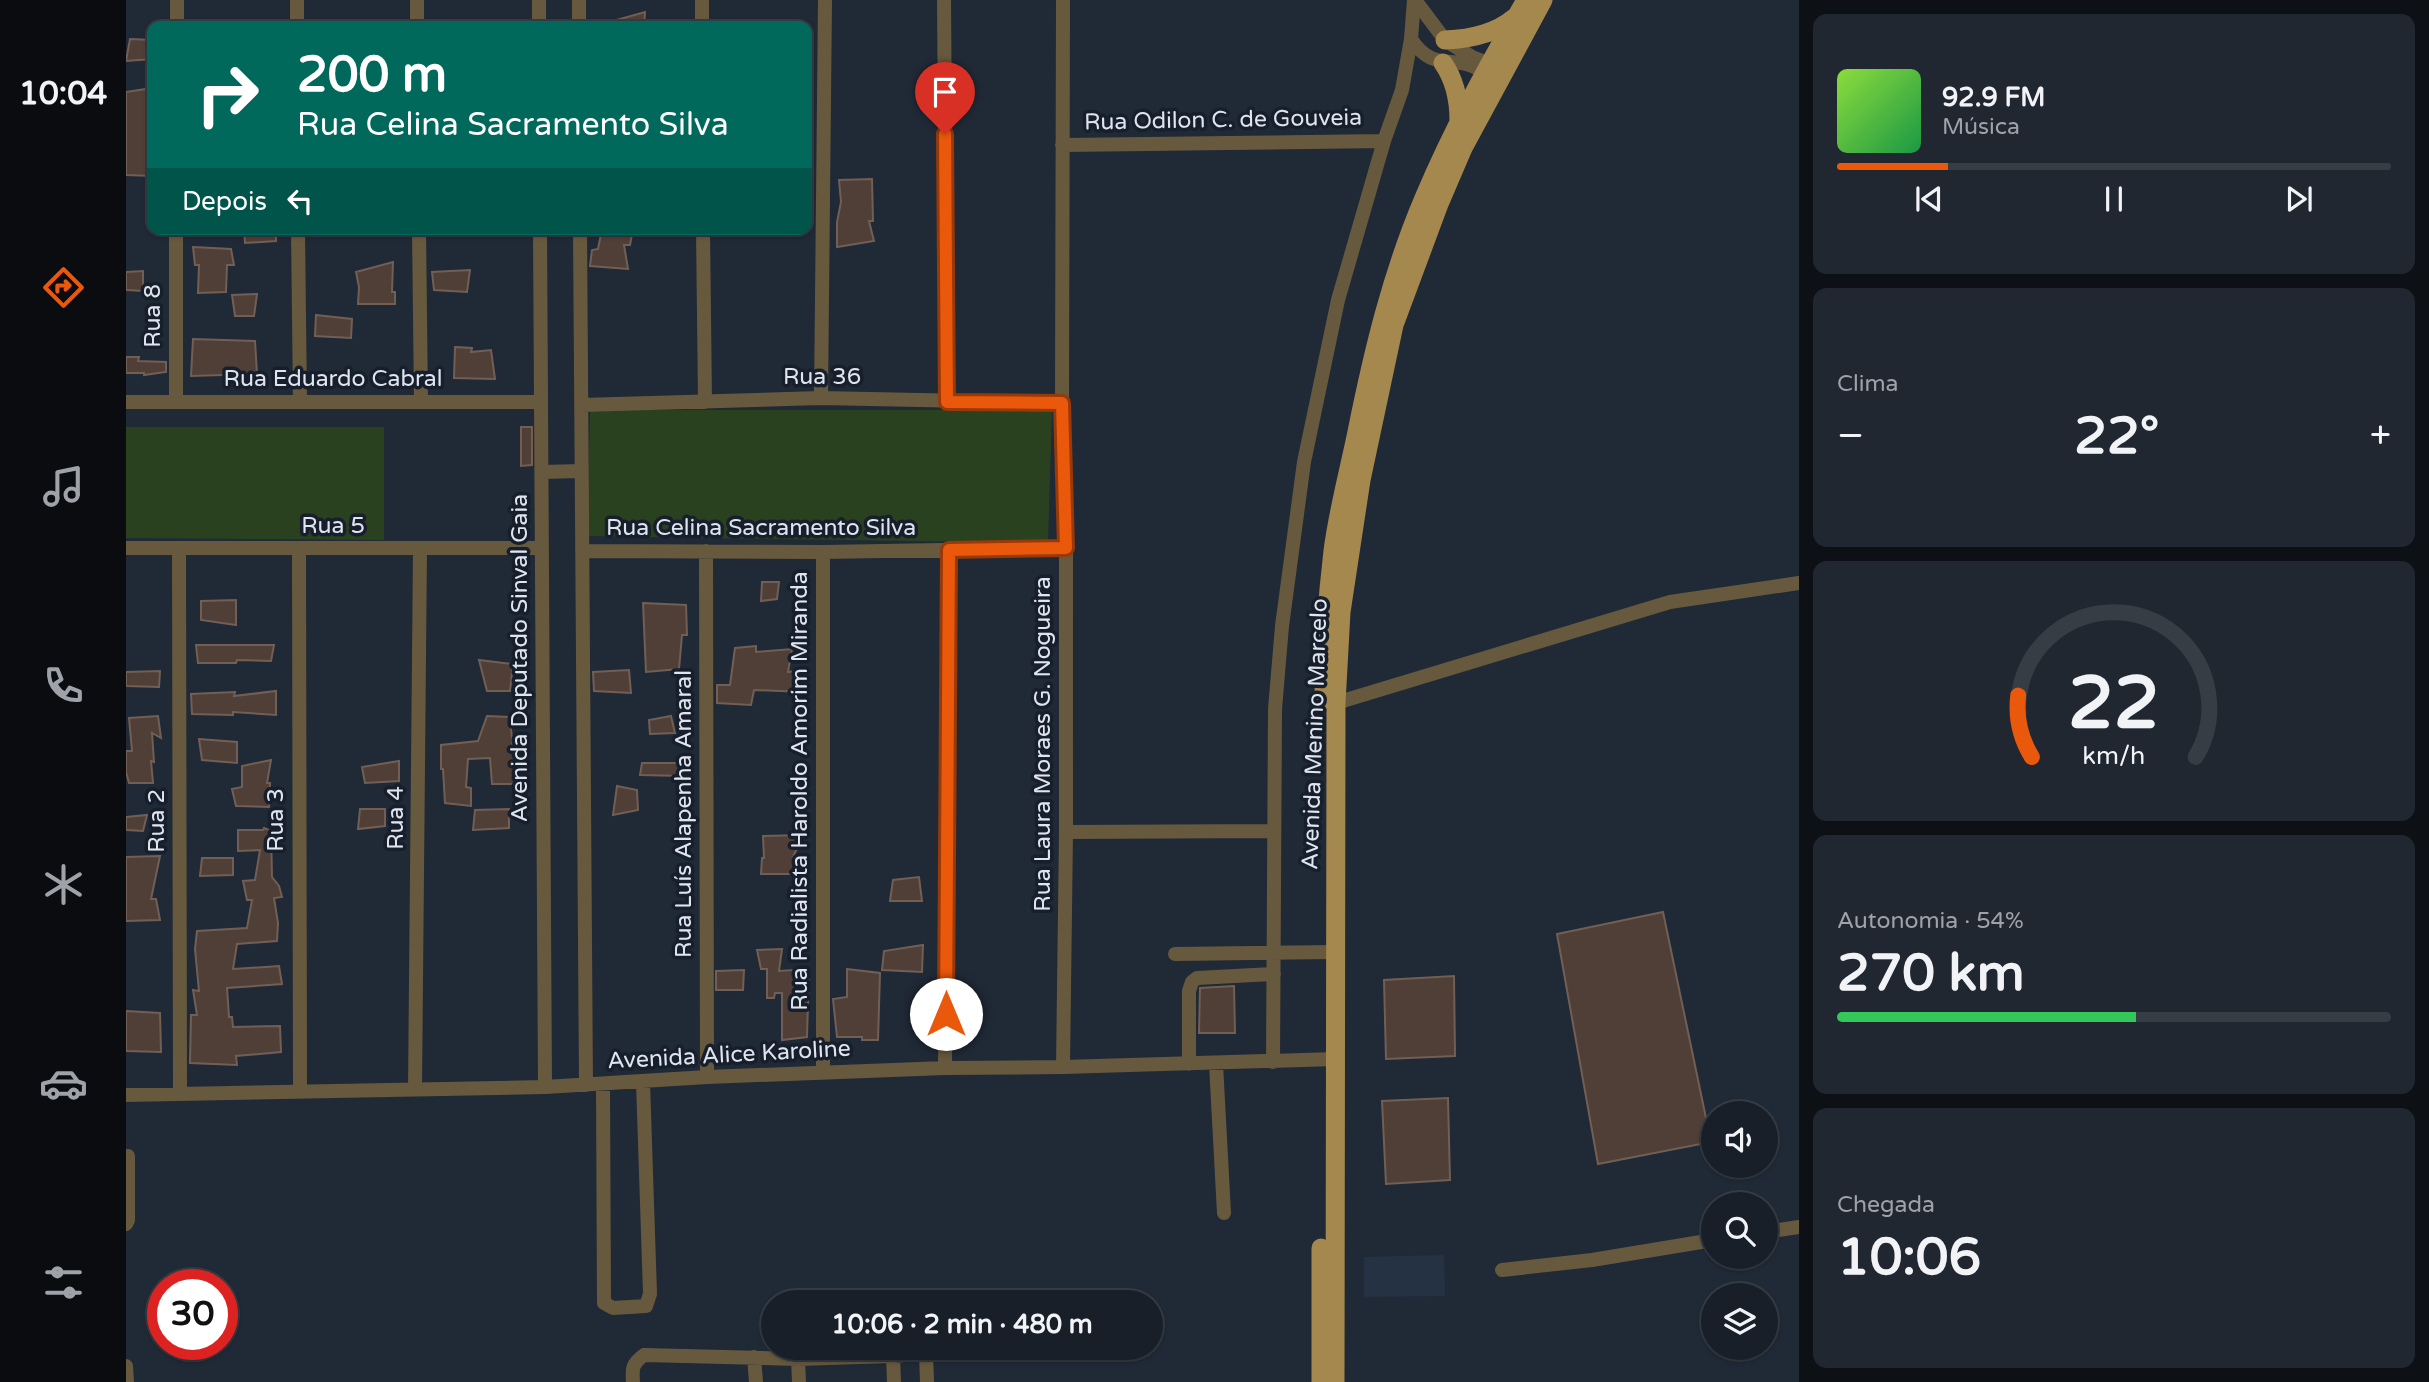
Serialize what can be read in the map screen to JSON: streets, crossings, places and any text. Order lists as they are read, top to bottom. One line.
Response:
{"streets":{"main road":["Avenida Menino Marcelo"],"street":["Rua Odilon C. de Gouveia","Rua 8","Rua 36","Rua Eduardo Cabral","Rua 5","Rua Celina Sacramento Silva","Avenida Deputado Sinval Gaia","Rua Laura Moraes G. Nogueira","Rua Radialista Haroldo Amorim Miranda","Rua Luís Alapenha Amaral","Rua 4","Rua 3","Rua 2","Avenida Alice Karoline"]},"crossings":[["Rua Odilon C. de Gouveia","Rua Laura Moraes G. Nogueira"],["Rua 8","Rua Eduardo Cabral"],["Rua 36","Rua Laura Moraes G. Nogueira"],["Rua Eduardo Cabral","Avenida Deputado Sinval Gaia"],["Rua 5","Avenida Deputado Sinval Gaia"],["Rua 5","Rua 4"],["Rua 5","Rua 3"],["Rua 5","Rua 2"],["Rua Celina Sacramento Silva","Rua Laura Moraes G. Nogueira"],["Rua Celina Sacramento Silva","Rua Radialista Haroldo Amorim Miranda"],["Rua Celina Sacramento Silva","Rua Luís Alapenha Amaral"],["Avenida Deputado Sinval Gaia","Avenida Alice Karoline"],["Avenida Menino Marcelo","Avenida Alice Karoline"],["Rua Laura Moraes G. Nogueira","Avenida Alice Karoline"],["Rua Radialista Haroldo Amorim Miranda","Avenida Alice Karoline"],["Rua Luís Alapenha Amaral","Avenida Alice Karoline"],["Rua 4","Avenida Alice Karoline"],["Rua 3","Avenida Alice Karoline"],["Rua 2","Avenida Alice Karoline"]],"page":{"tabs":"10:04","turn":["200 m","Rua Celina Sacramento Silva"],"song":["92.9 FM","Música"],"then":"Depois","tile":["Clima",["Autonomia · 54%","270 km"],["Chegada","10:06"]],"heat":["−","22°","+"],"limit":"30","trip":"10:06 · 2 min · 480 m","gauge":["22","km/h"]}}
